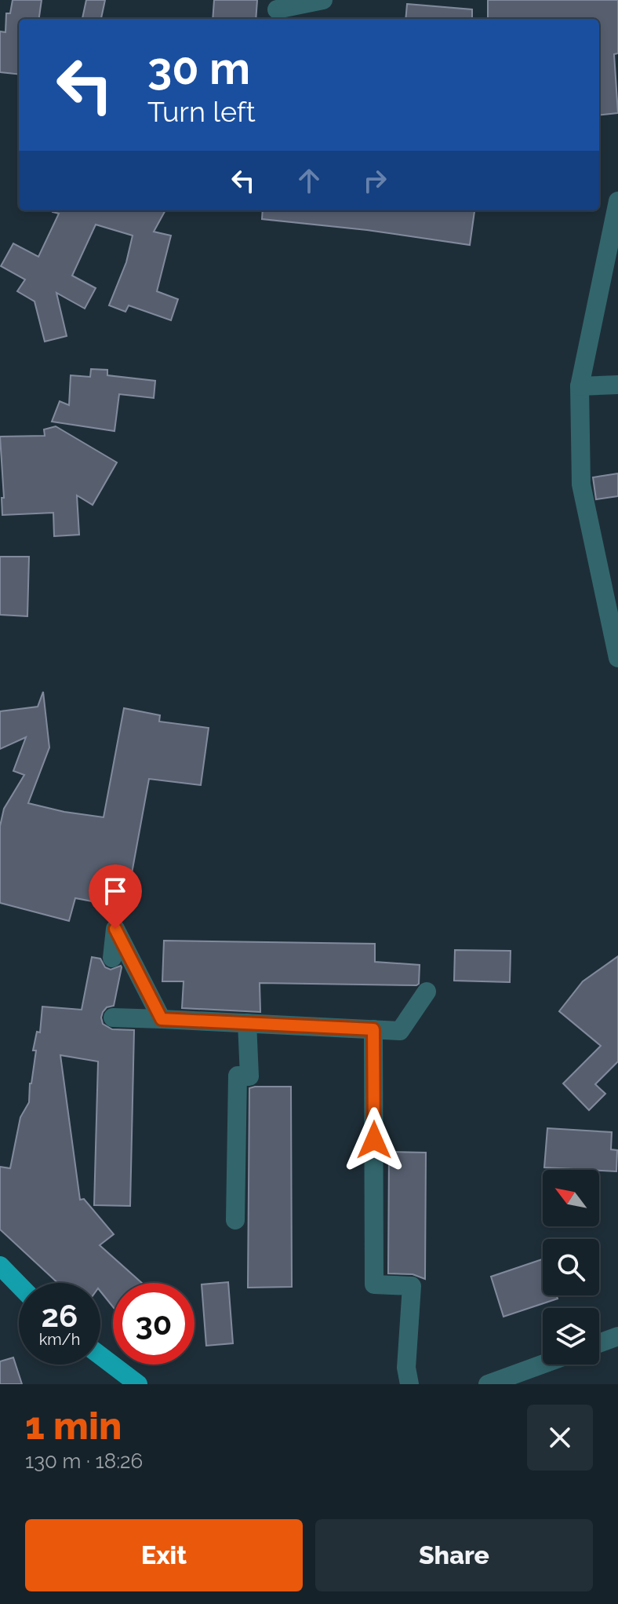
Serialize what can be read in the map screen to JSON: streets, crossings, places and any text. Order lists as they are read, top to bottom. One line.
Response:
{"north":"top left","page":{"turn":["30 m","Turn left"],"speed":"26 km/h","limit":"30","heading":["1 min","130 m · 18:26"],"buttons":["Exit","Share"]}}
